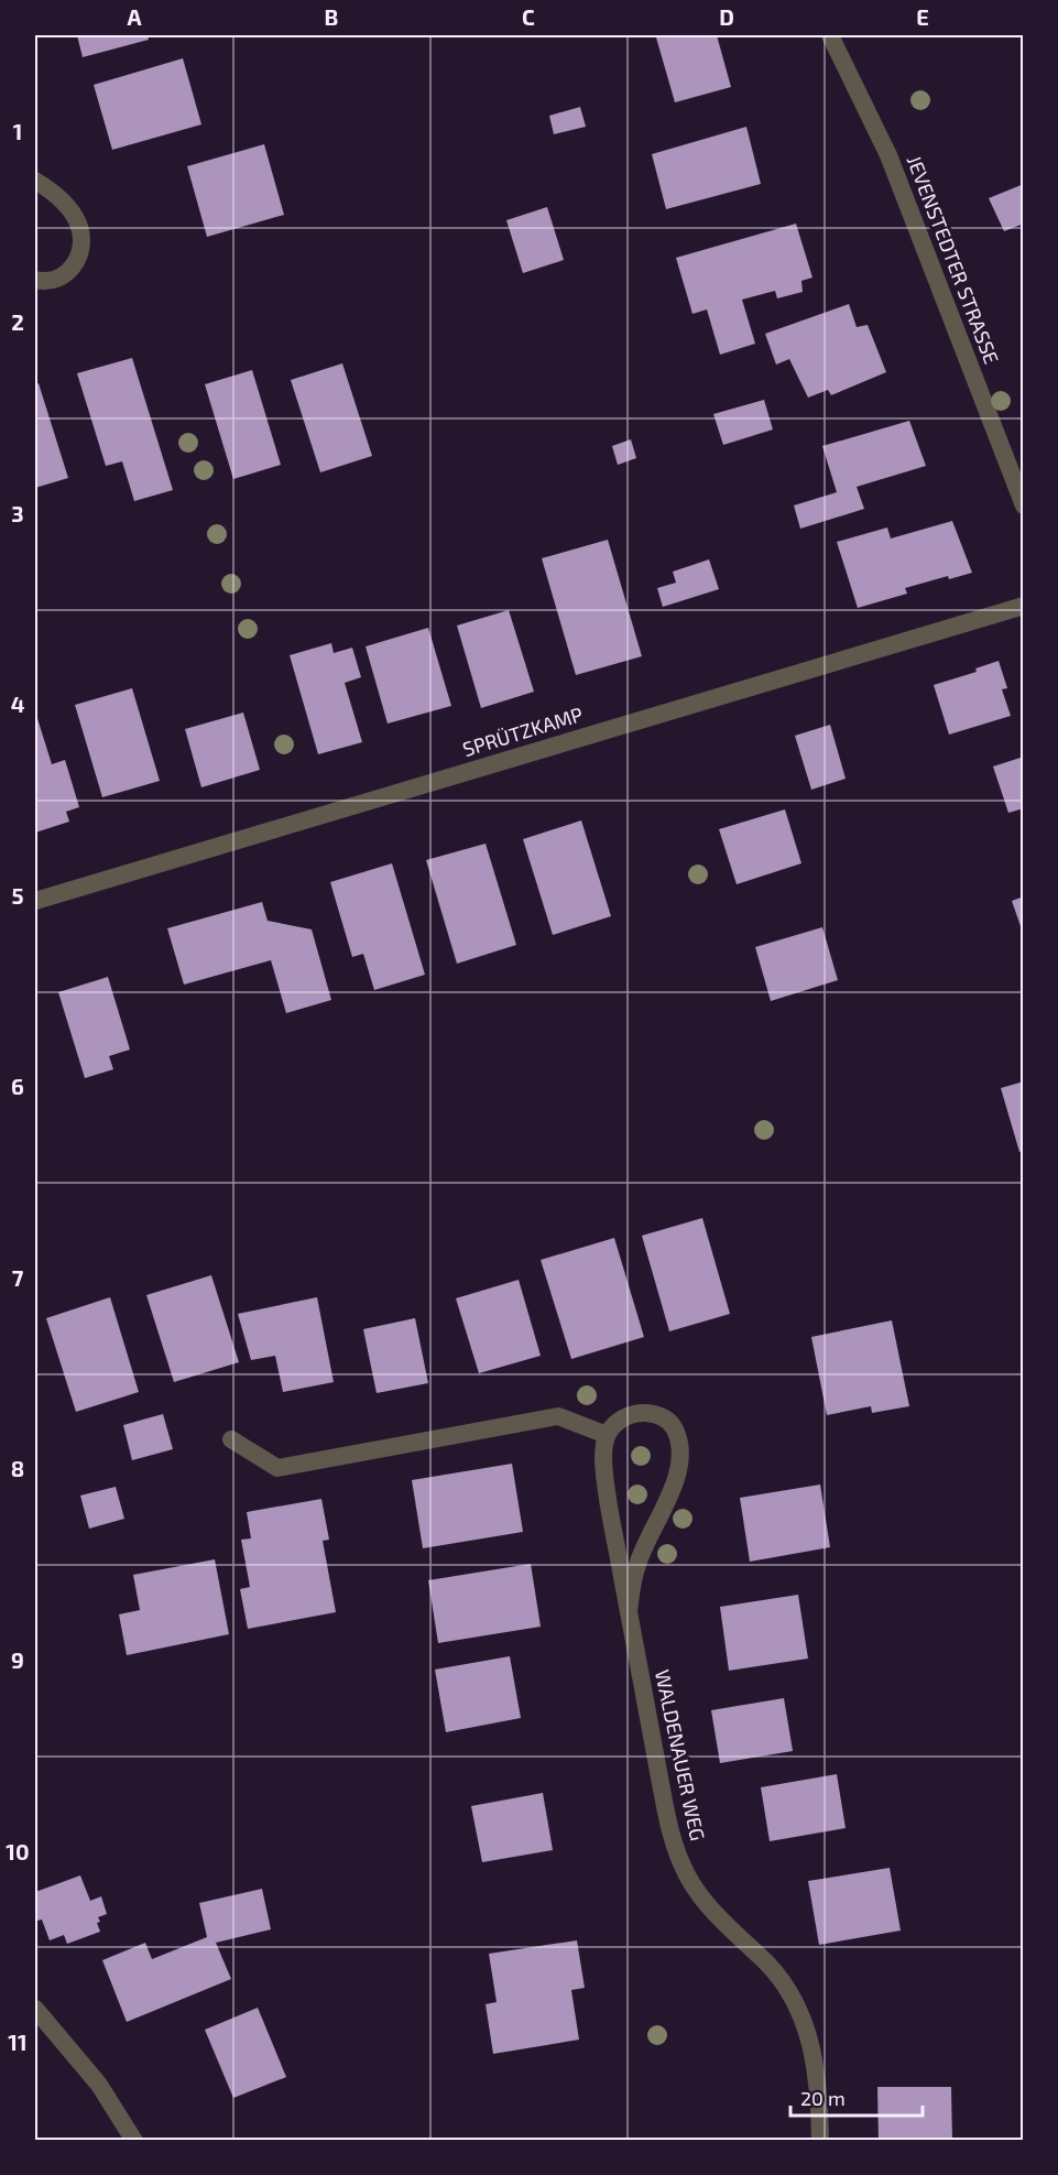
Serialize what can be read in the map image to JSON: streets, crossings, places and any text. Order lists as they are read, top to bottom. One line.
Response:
{"streets":{"street":["JEVENSTEDTER STRASSE","SPRÜTZKAMP","WALDENAUER WEG"]},"scale_bar":"20 m","grid":{"columns":["A","B","C","D","E"],"rows":["1","2","3","4","5","6","7","8","9","10","11"]}}
